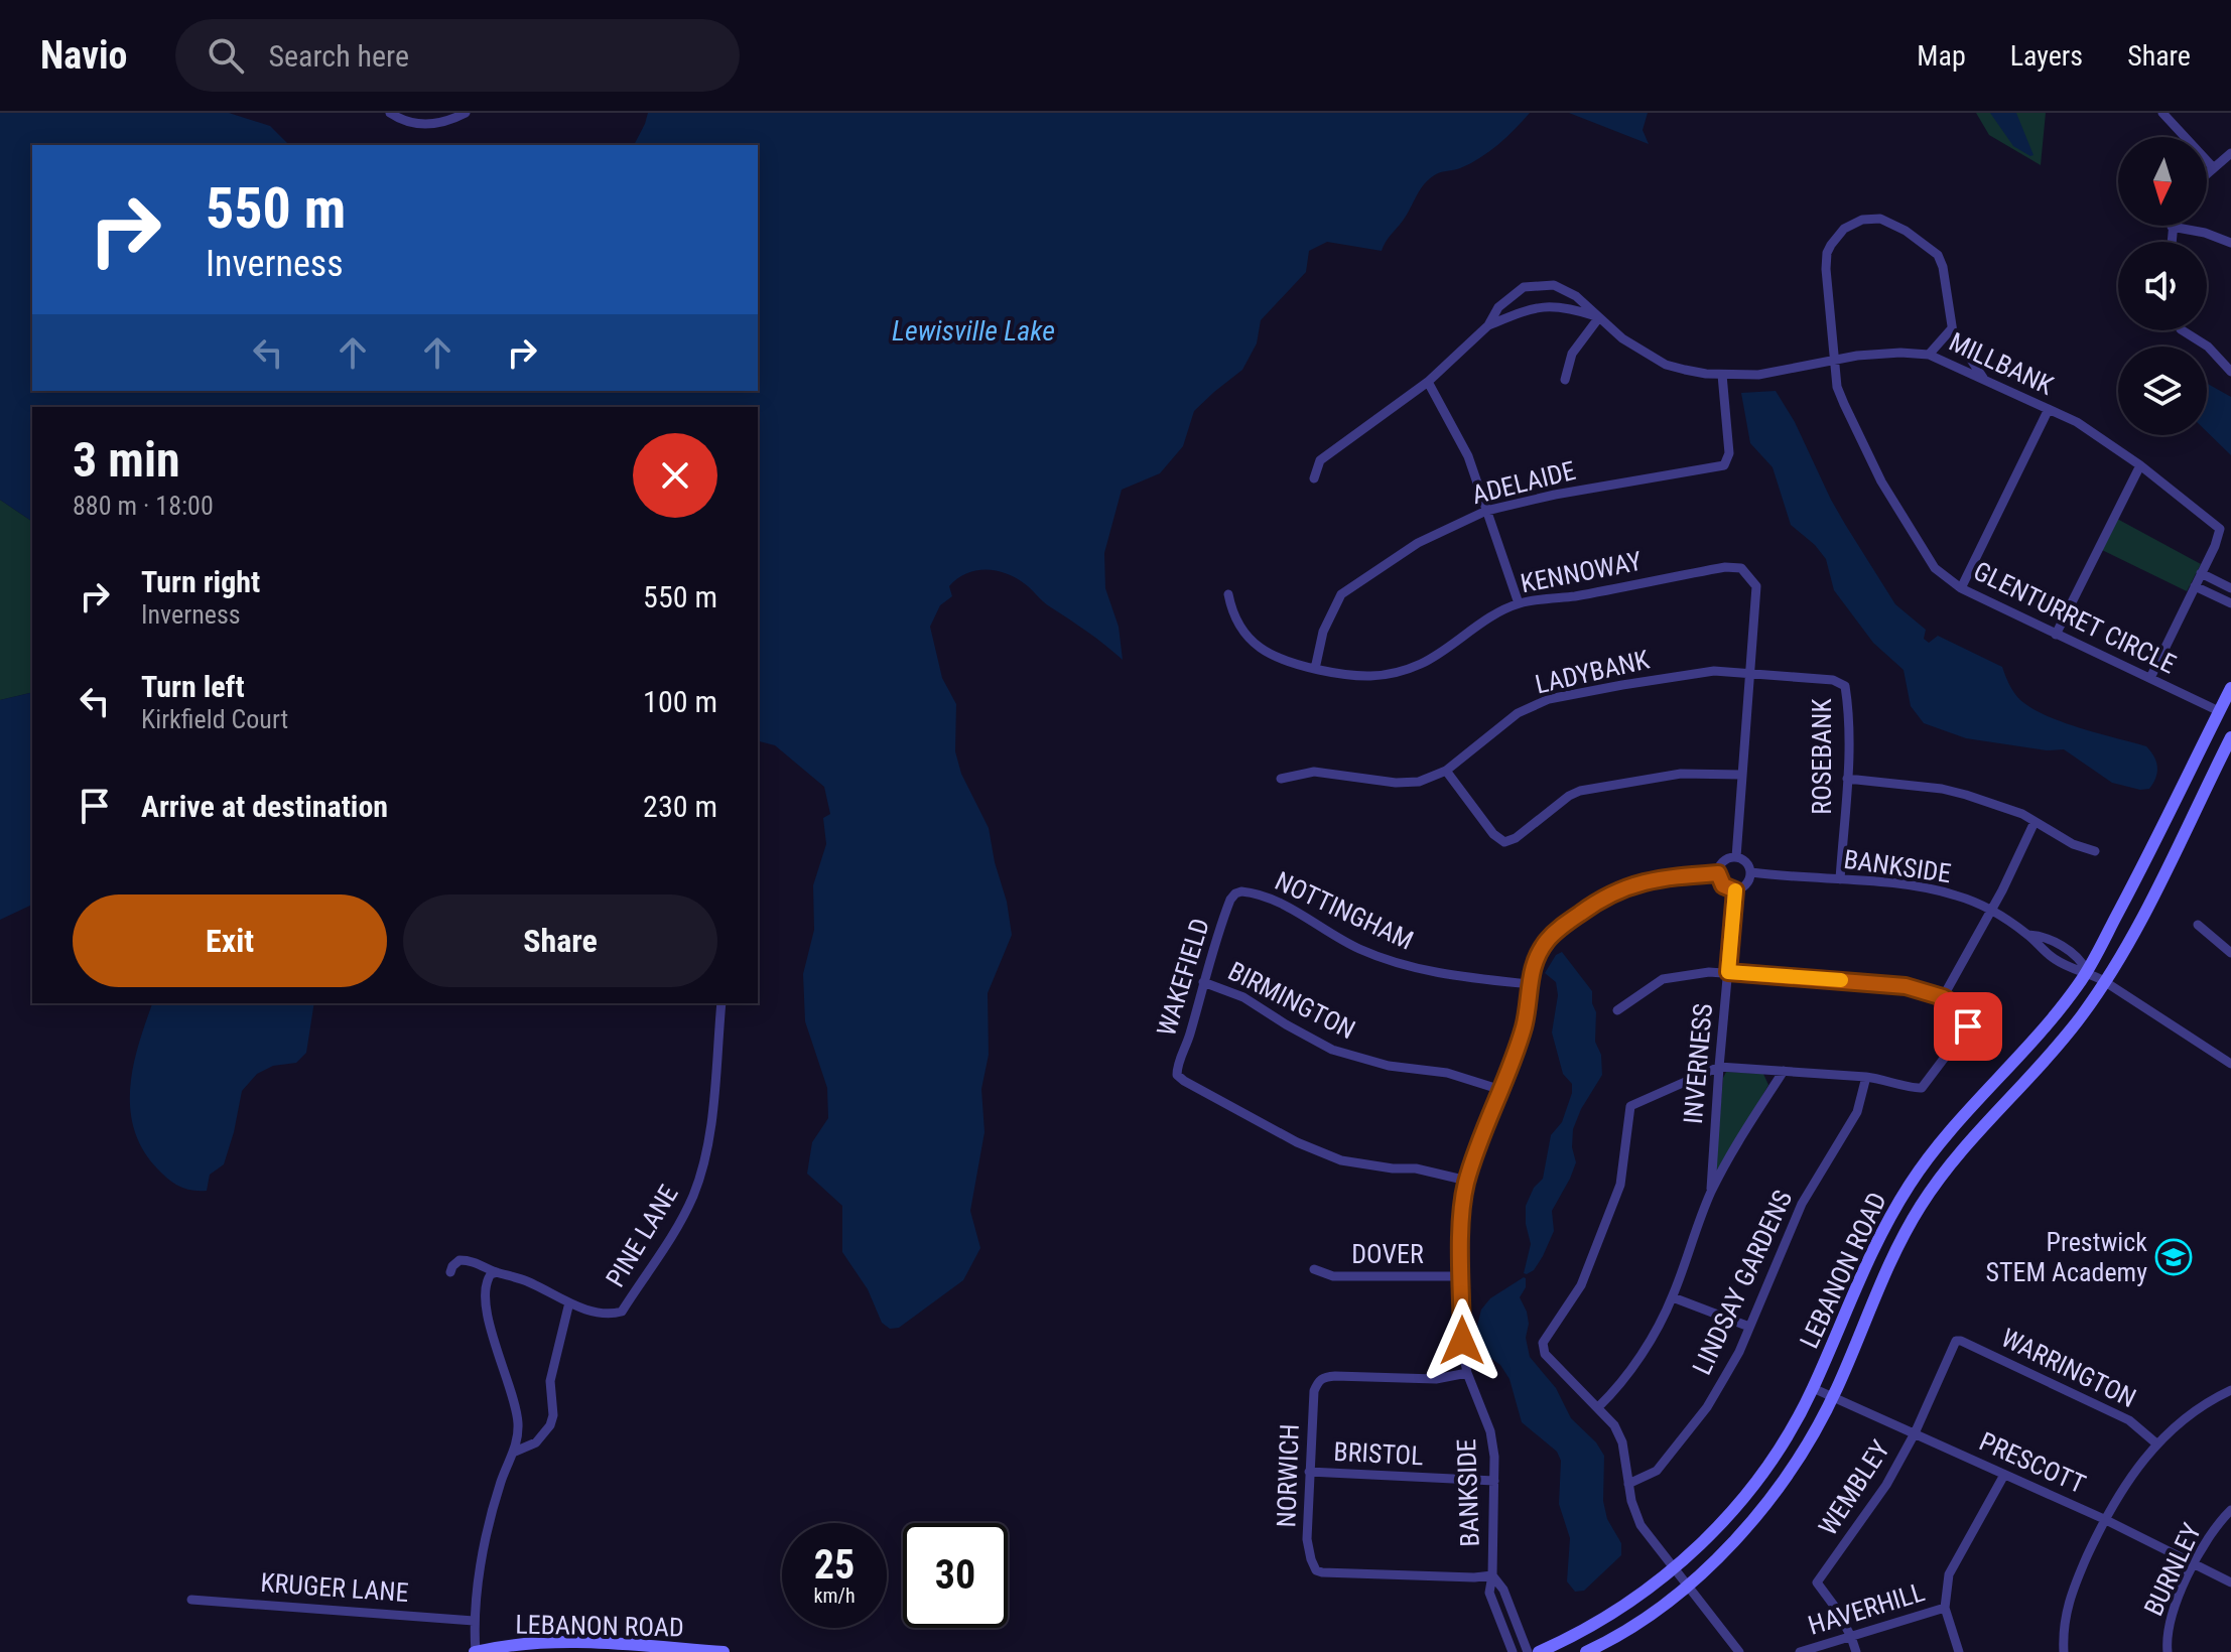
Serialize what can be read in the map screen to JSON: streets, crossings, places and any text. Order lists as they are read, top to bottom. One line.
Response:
{"streets":{"main road":["LEBANON ROAD"],"street":["MILLBANK","ADELAIDE","KENNOWAY","GLENTURRET CIRCLE","LADYBANK","ROSEBANK","BANKSIDE","NOTTINGHAM","WAKEFIELD","BIRMINGTON","INVERNESS","PINE LANE","DOVER","LINDSAY GARDENS","WARRINGTON","BRISTOL","PRESCOTT","NORWICH","WEMBLEY","BURNLEY","KRUGER LANE","HAVERHILL"]},"crossings":[["MILLBANK","ADELAIDE"],["MILLBANK","GLENTURRET CIRCLE"],["ADELAIDE","KENNOWAY"],["KENNOWAY","LADYBANK"],["GLENTURRET CIRCLE","LEBANON ROAD"],["LADYBANK","ROSEBANK"],["ROSEBANK","BANKSIDE"],["BANKSIDE","NOTTINGHAM"],["BANKSIDE","WAKEFIELD"],["BANKSIDE","BIRMINGTON"],["BANKSIDE","INVERNESS"],["BANKSIDE","DOVER"],["BANKSIDE","LEBANON ROAD"],["BANKSIDE","BRISTOL"],["BANKSIDE","NORWICH"],["NOTTINGHAM","WAKEFIELD"],["WAKEFIELD","BIRMINGTON"],["LEBANON ROAD","PRESCOTT"],["WARRINGTON","WEMBLEY"],["BRISTOL","NORWICH"],["PRESCOTT","WEMBLEY"],["PRESCOTT","BURNLEY"],["WEMBLEY","HAVERHILL"]],"water":["Lewisville Lake"],"places":{"school or university":["Prestwick STEM Academy"]},"north":"bottom","page":{"header":"Navio","search":"Search here","nav":["Map","Layers","Share"],"turn":["550 m","Inverness"],"heading":["3 min","880 m · 18:00"],"list":[{"name":"Turn right","note":"Inverness","value":"550 m"},{"name":"Turn left","note":"Kirkfield Court","value":"100 m"},{"name":"Arrive at destination","value":"230 m"}],"buttons":["Exit","Share"],"speed":"25 km/h","limit":"30"}}
